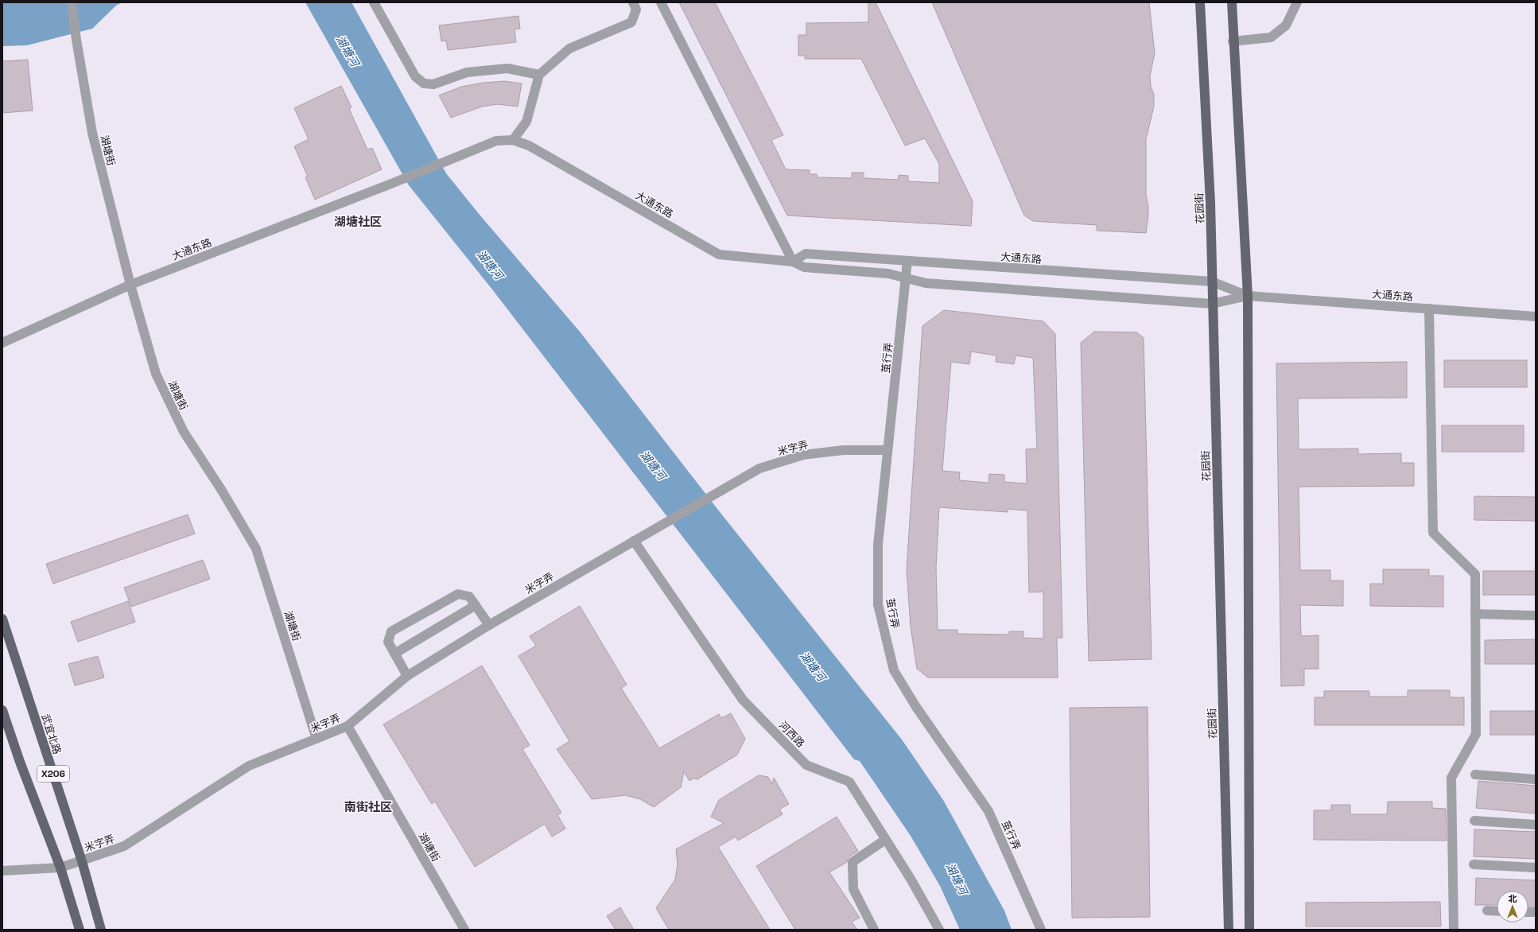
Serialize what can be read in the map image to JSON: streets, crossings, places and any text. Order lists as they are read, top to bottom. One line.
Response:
{"streets":{"main road":["花园街","武宜北路","X206"],"street":["湖塘街","大通东路","茧行弄","米字弄","河西路"]},"crossings":[["湖塘街","大通东路"],["湖塘街","米字弄"],["大通东路","花园街"],["大通东路","茧行弄"],["茧行弄","米字弄"],["米字弄","武宜北路"],["米字弄","河西路"],["米字弄","X206"]],"districts":["湖塘社区","南街社区"],"water":["湖塘河"],"north":"top"}
